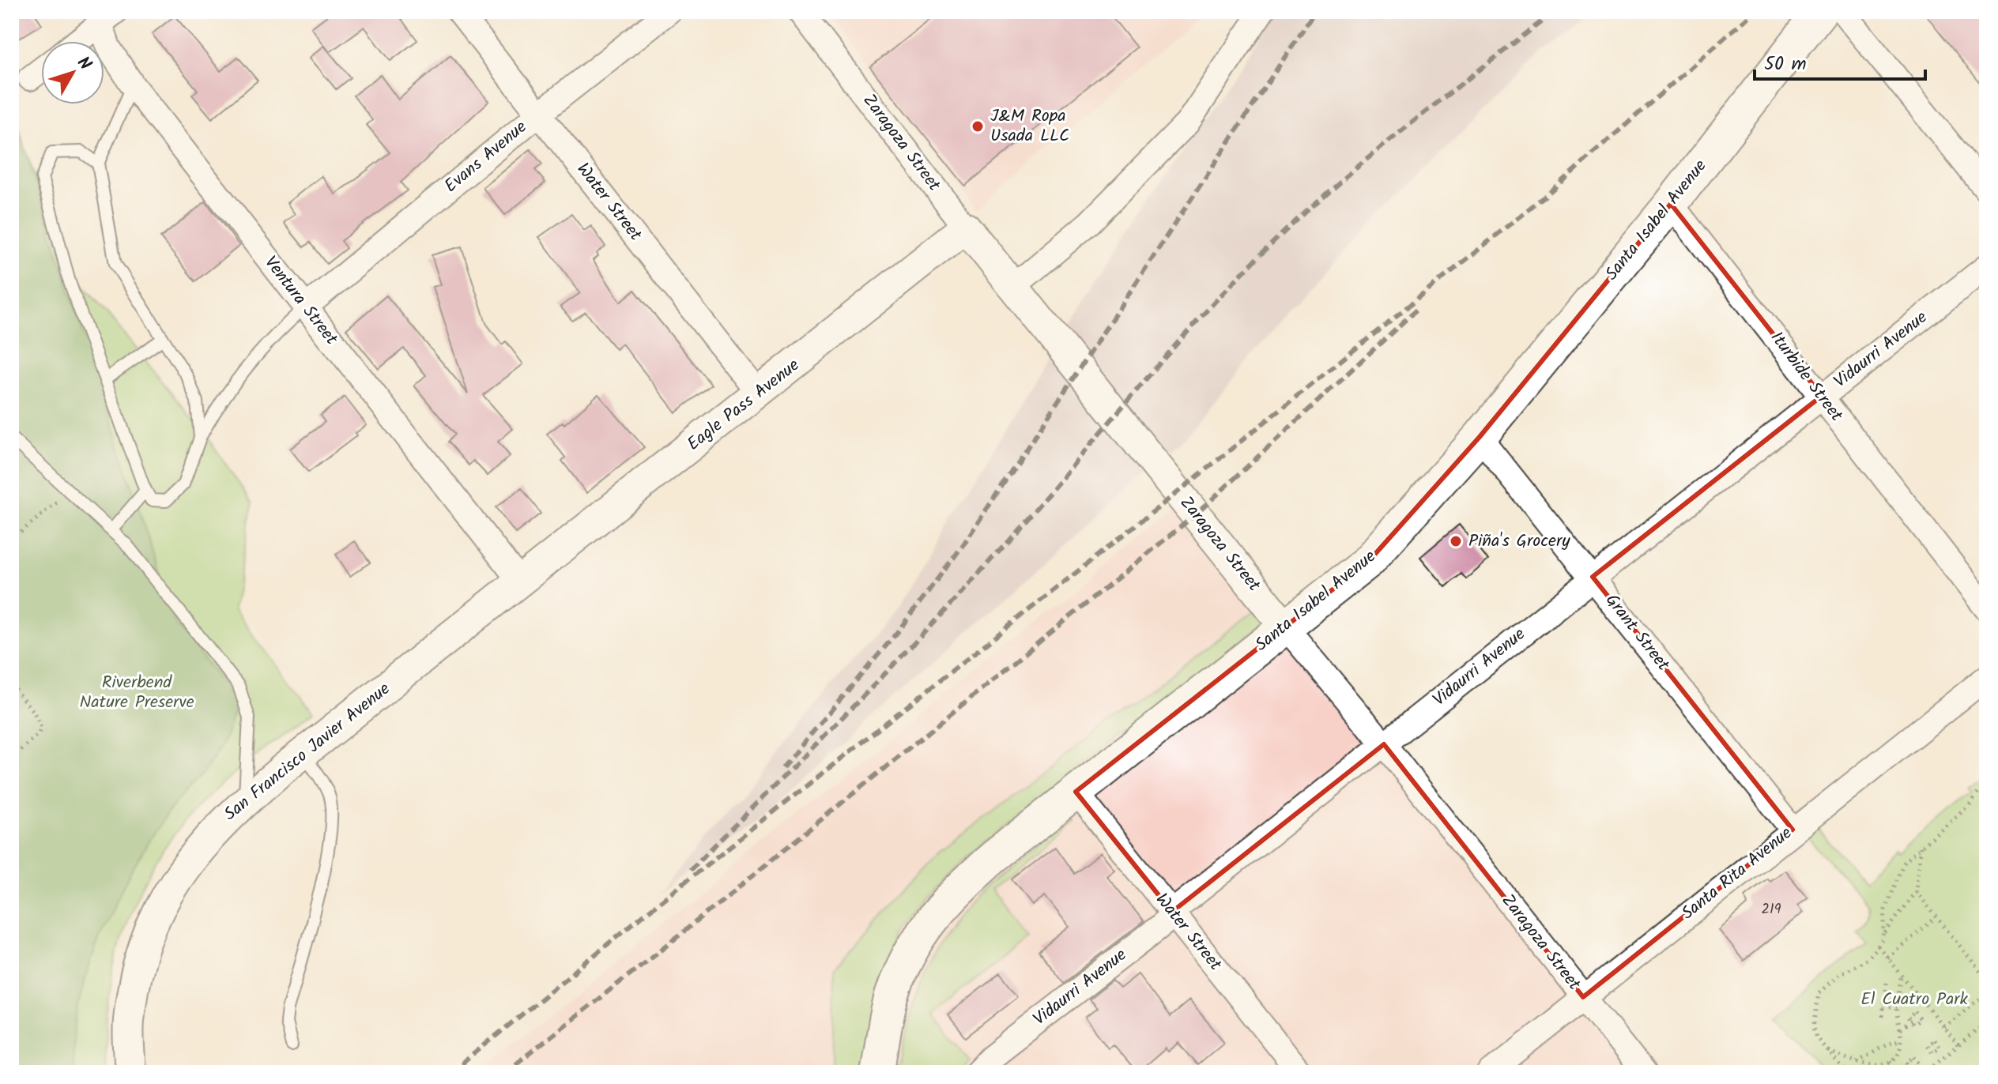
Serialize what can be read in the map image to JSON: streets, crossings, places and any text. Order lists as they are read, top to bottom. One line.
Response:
{"streets":{"main road":["Santa Isabel Avenue"],"street":["Zaragoza Street","Evans Avenue","Water Street","Ventura Street","Vidaurri Avenue","Iturbide Street","Eagle Pass Avenue","Grant Street","San Francisco Javier Avenue","Santa Rita Avenue"]},"crossings":[["Zaragoza Street","Santa Isabel Avenue"],["Zaragoza Street","Vidaurri Avenue"],["Zaragoza Street","Eagle Pass Avenue"],["Zaragoza Street","Santa Rita Avenue"],["Evans Avenue","Water Street"],["Evans Avenue","Ventura Street"],["Water Street","Santa Isabel Avenue"],["Water Street","Vidaurri Avenue"],["Water Street","Eagle Pass Avenue"],["Santa Isabel Avenue","Iturbide Street"],["Santa Isabel Avenue","Grant Street"],["Ventura Street","Eagle Pass Avenue"],["Ventura Street","San Francisco Javier Avenue"],["Vidaurri Avenue","Iturbide Street"],["Vidaurri Avenue","Grant Street"],["Eagle Pass Avenue","San Francisco Javier Avenue"],["Grant Street","Santa Rita Avenue"]],"parks":["Riverbend Nature Preserve","El Cuatro Park"],"places":["J&M Ropa Usada LLC","Piña's Grocery"],"house_numbers":["219"],"scale_bar":"50 m","north":"top right"}
